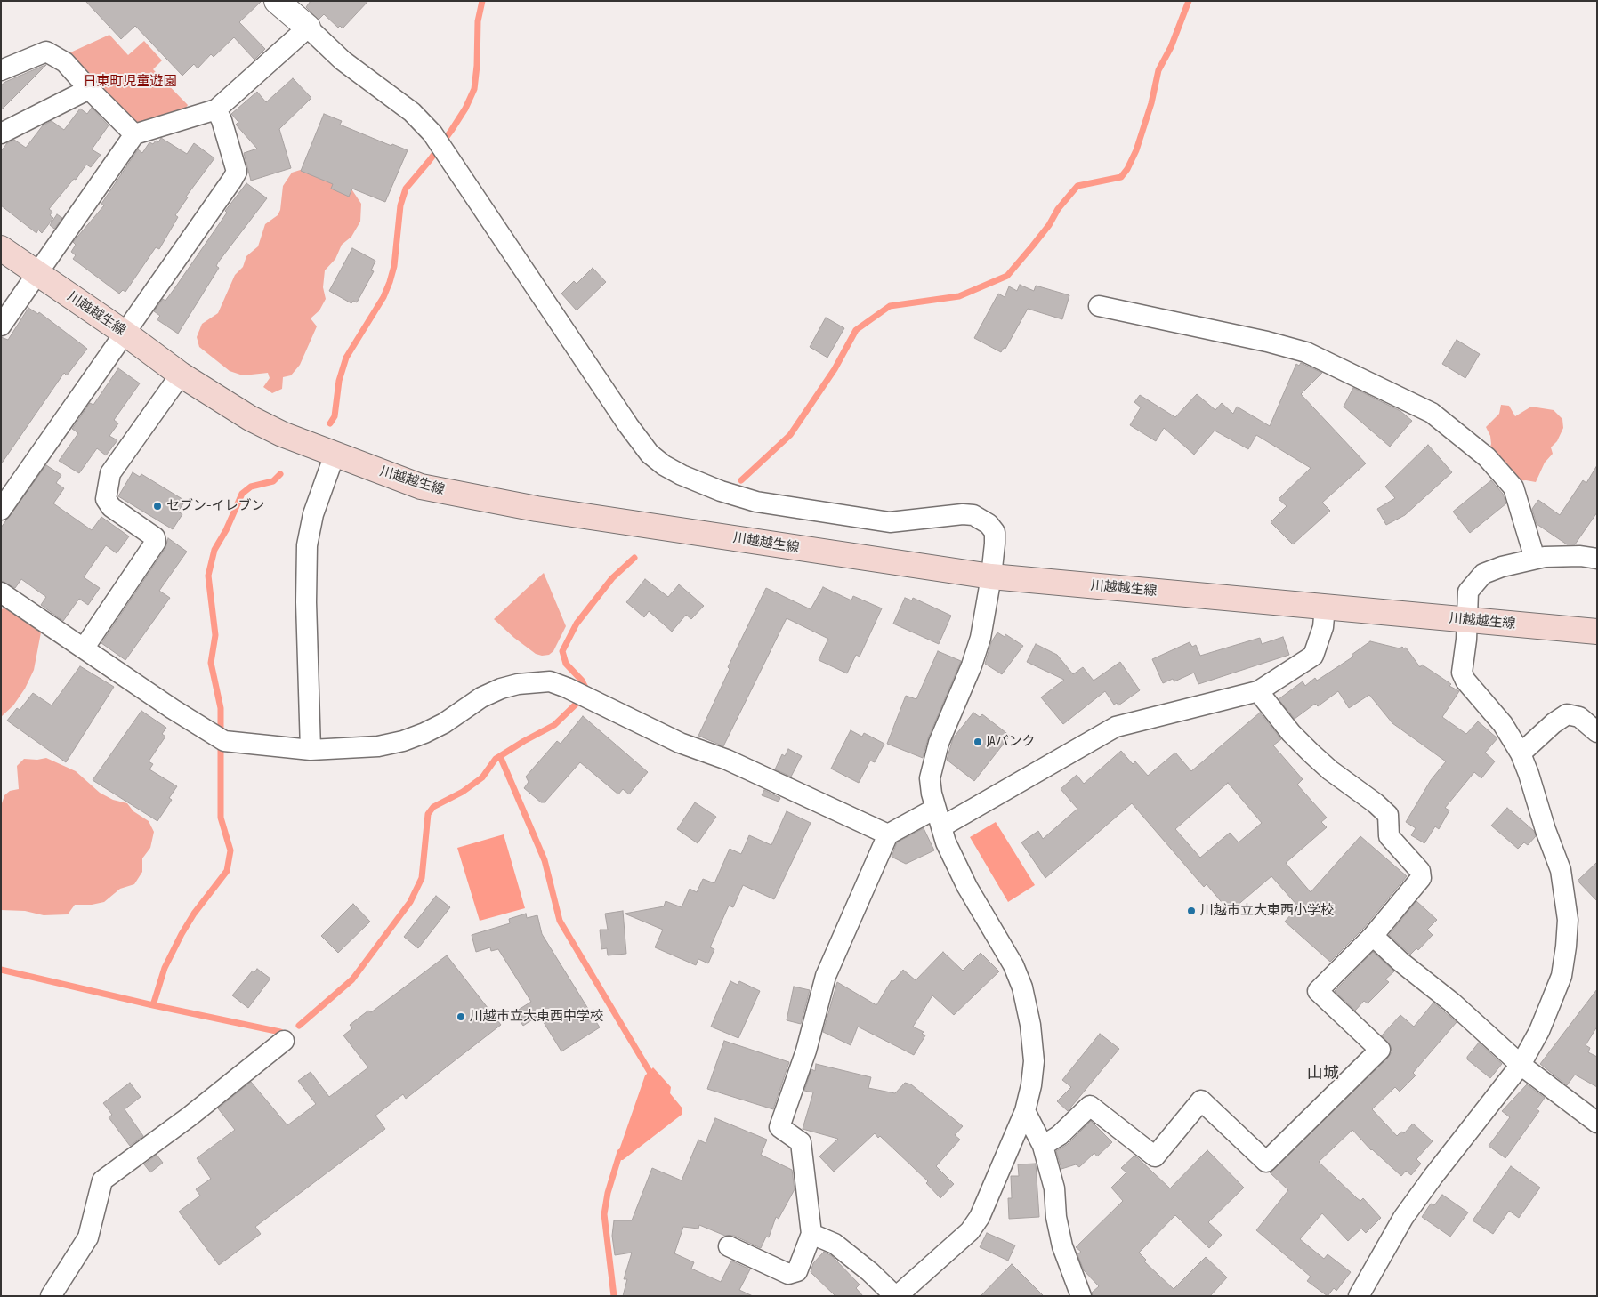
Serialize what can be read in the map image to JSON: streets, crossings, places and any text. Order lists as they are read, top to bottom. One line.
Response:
{"streets":{"main road":["川越越生線"]},"districts":["山城"],"parks":["日東町児童遊園"],"places":["セブン-イレブン","JAバンク","川越市立大東西小学校","川越市立大東西中学校"]}
